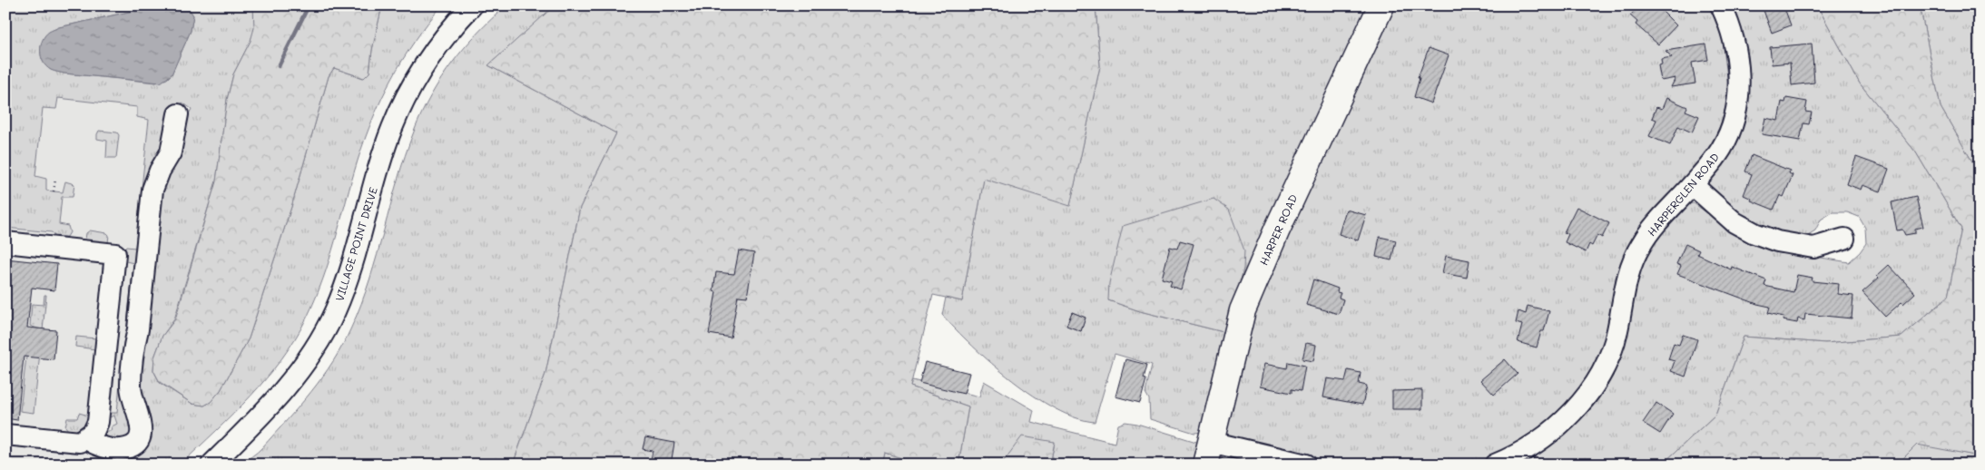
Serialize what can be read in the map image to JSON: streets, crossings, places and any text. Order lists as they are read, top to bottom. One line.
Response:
{"streets":{"main road":["HARPER ROAD"],"street":["HARPERGLEN ROAD","VILLAGE POINT DRIVE"]}}
